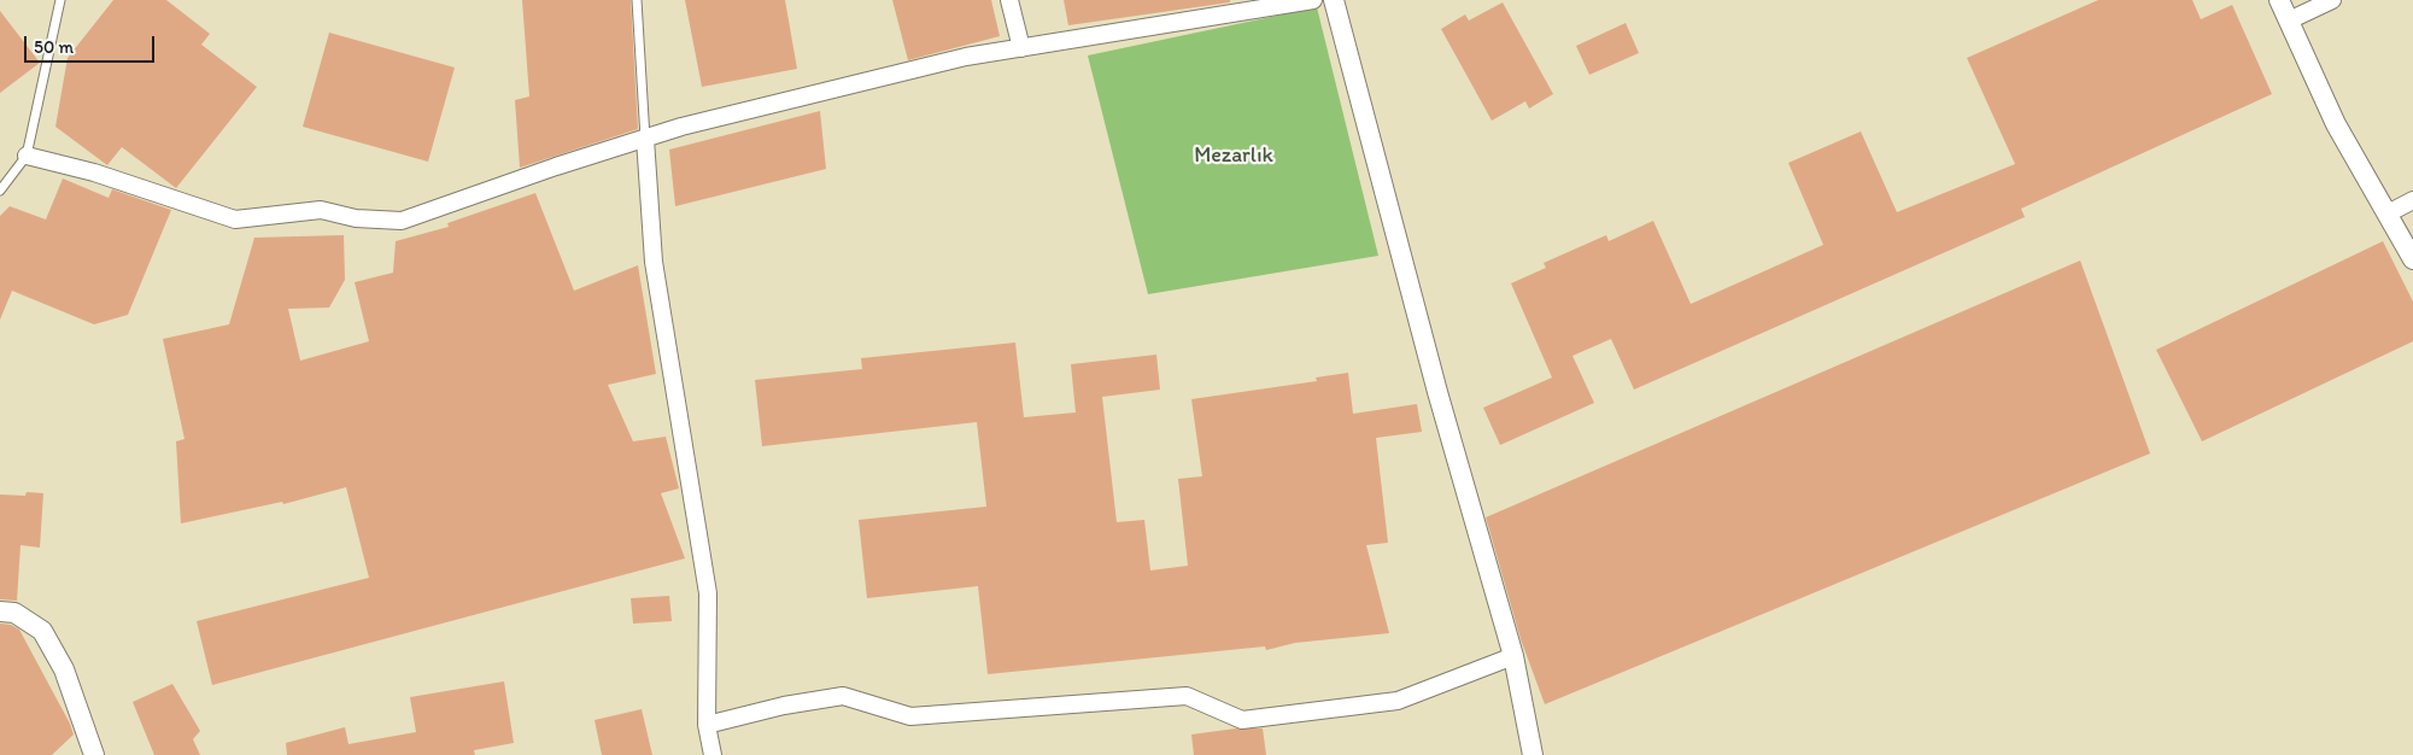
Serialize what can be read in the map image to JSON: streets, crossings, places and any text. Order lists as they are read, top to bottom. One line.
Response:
{"parks":["Mezarlık"],"scale_bar":"50 m"}
